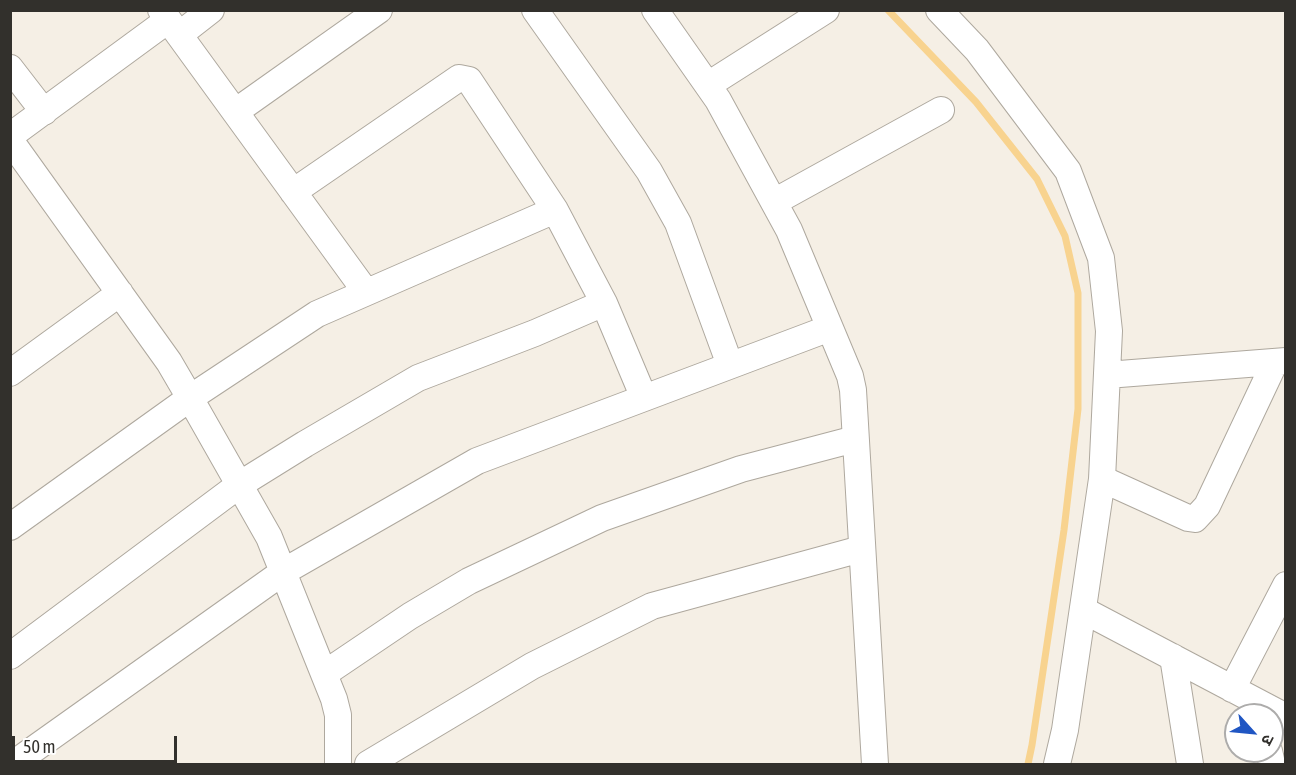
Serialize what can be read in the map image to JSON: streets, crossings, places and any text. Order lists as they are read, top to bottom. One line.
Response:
{"scale_bar":"50 m","north":"bottom right"}
